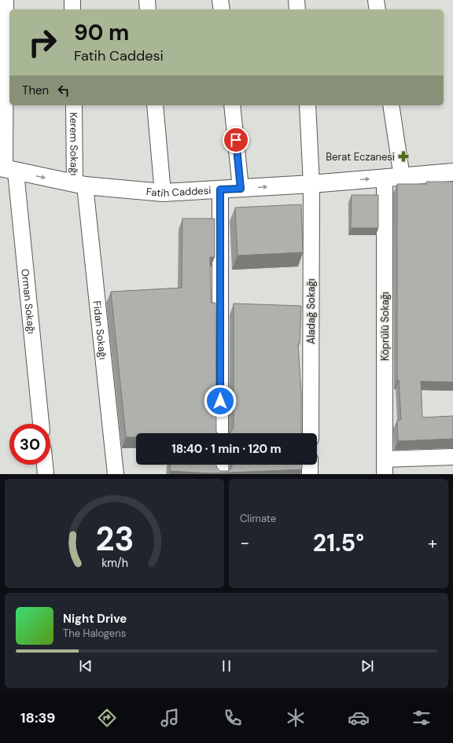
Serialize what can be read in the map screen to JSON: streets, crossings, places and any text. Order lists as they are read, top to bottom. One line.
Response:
{"streets":{"main road":["Fatih Caddesi"],"street":["Kerem Sokağı","Orman Sokağı","Aladağ Sokağı","Köprülü Sokağı","Fidan Sokağı"]},"crossings":[["Kerem Sokağı","Fatih Caddesi"],["Kerem Sokağı","Fidan Sokağı"],["Fatih Caddesi","Orman Sokağı"],["Fatih Caddesi","Aladağ Sokağı"],["Fatih Caddesi","Köprülü Sokağı"],["Fatih Caddesi","Fidan Sokağı"]],"one_way":["Fatih Caddesi"],"places":{"pharmacy":["Berat Eczanesi"]},"page":{"turn":["90 m","Fatih Caddesi"],"then":"Then","limit":"30","trip":"18:40 · 1 min · 120 m","tile":"Climate","heat":["−","21.5°","+"],"song":["Night Drive","The Halogens"],"tabs":"18:39","gauge":["23","km/h"]}}
